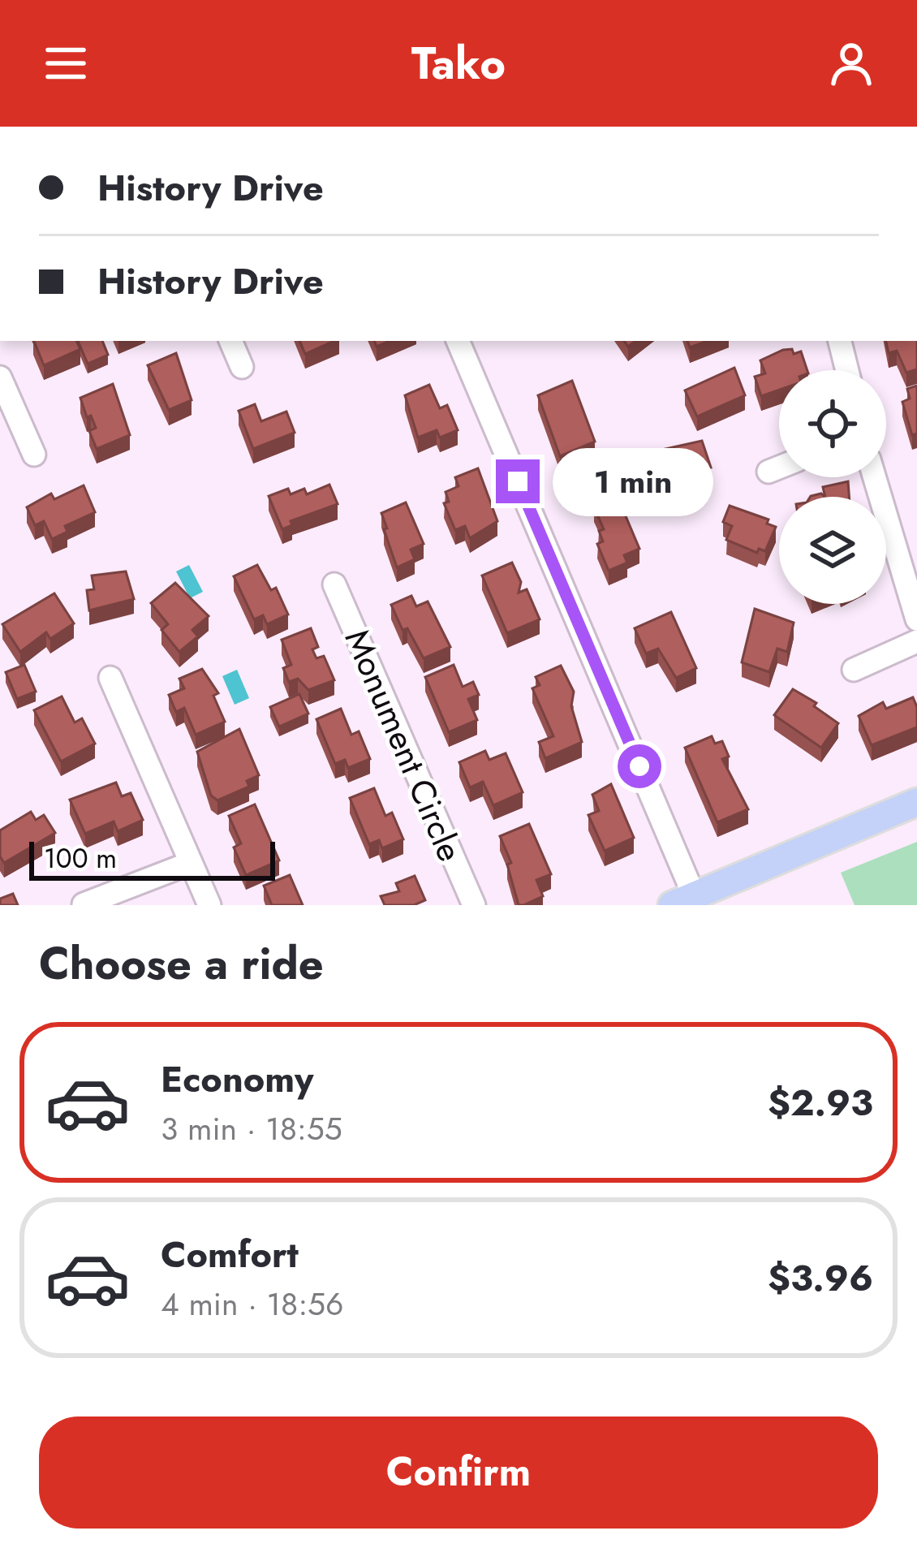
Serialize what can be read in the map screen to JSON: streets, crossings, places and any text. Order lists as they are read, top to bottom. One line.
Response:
{"streets":{"street":["Monument Circle"]},"scale_bar":"100 m","page":{"header":"Tako","banner":["History Drive","History Drive"],"bubble":"1 min","scale":"100 m","heading":"Choose a ride","list":[{"name":"Economy","note":"3 min · 18:55","value":"$2.93"},{"name":"Comfort","note":"4 min · 18:56","value":"$3.96"}],"buttons":"Confirm"}}
